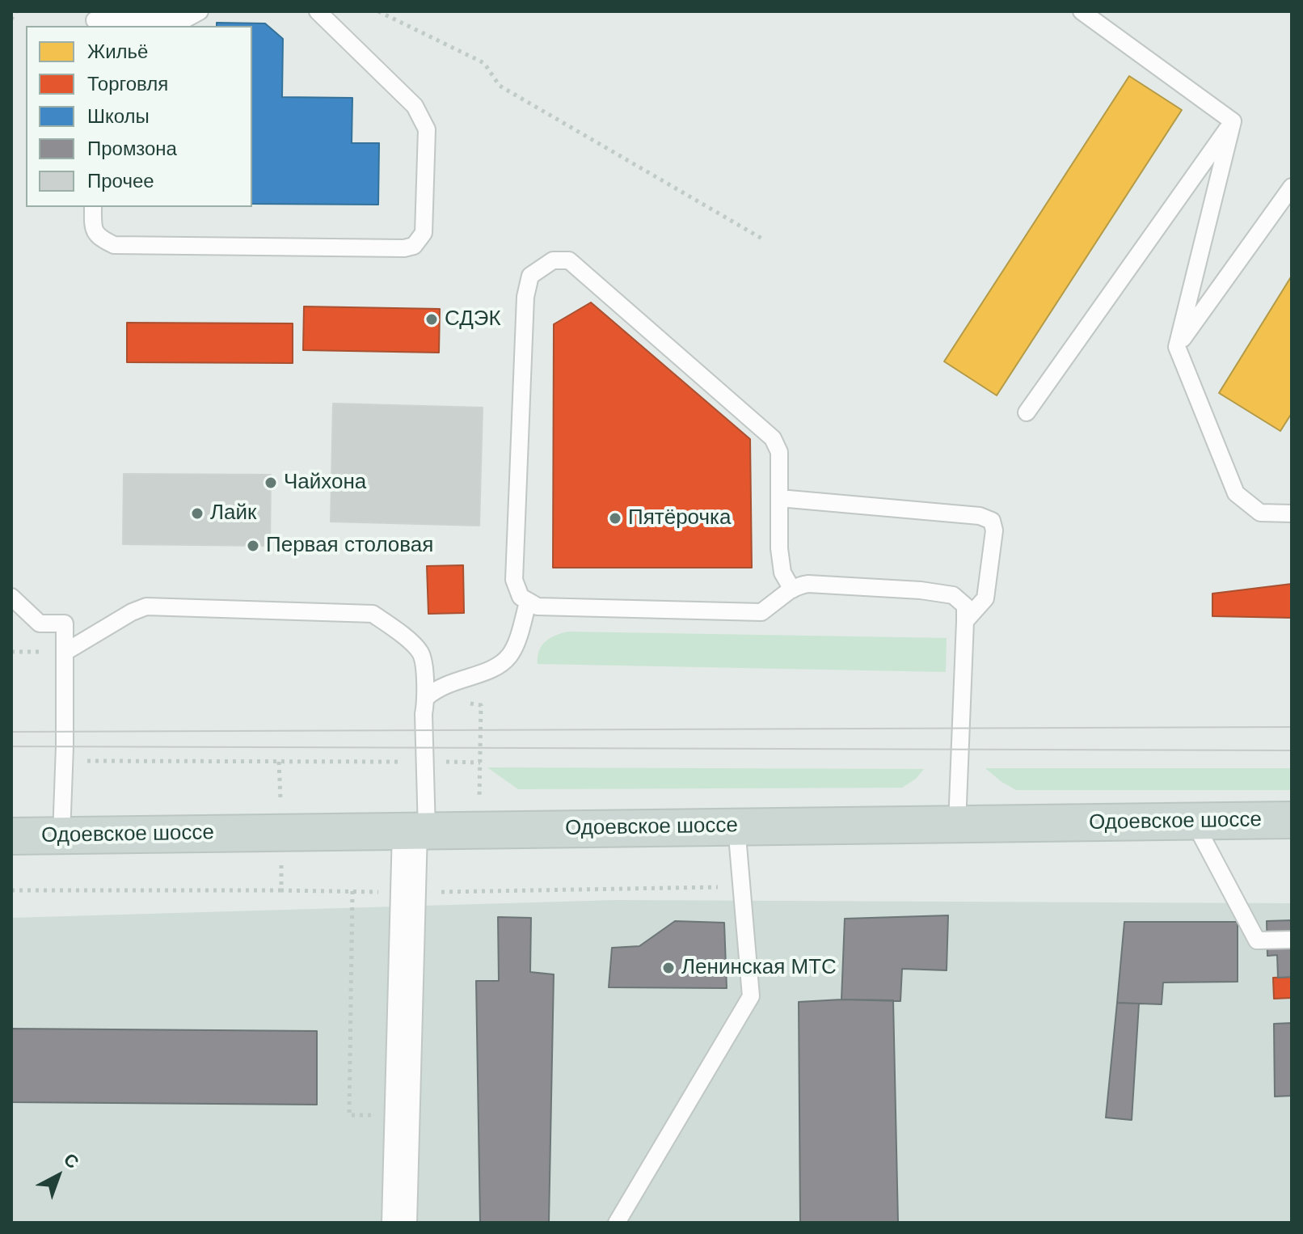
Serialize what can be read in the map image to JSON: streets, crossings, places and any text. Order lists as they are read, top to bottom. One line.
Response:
{"streets":{"main road":["Одоевское шоссе"]},"places":["СДЭК","Чайхона","Лайк","Пятёрочка","Первая столовая","Ленинская МТС"],"legend":["Жильё","Торговля","Школы","Промзона","Прочее"],"north":"top right"}
